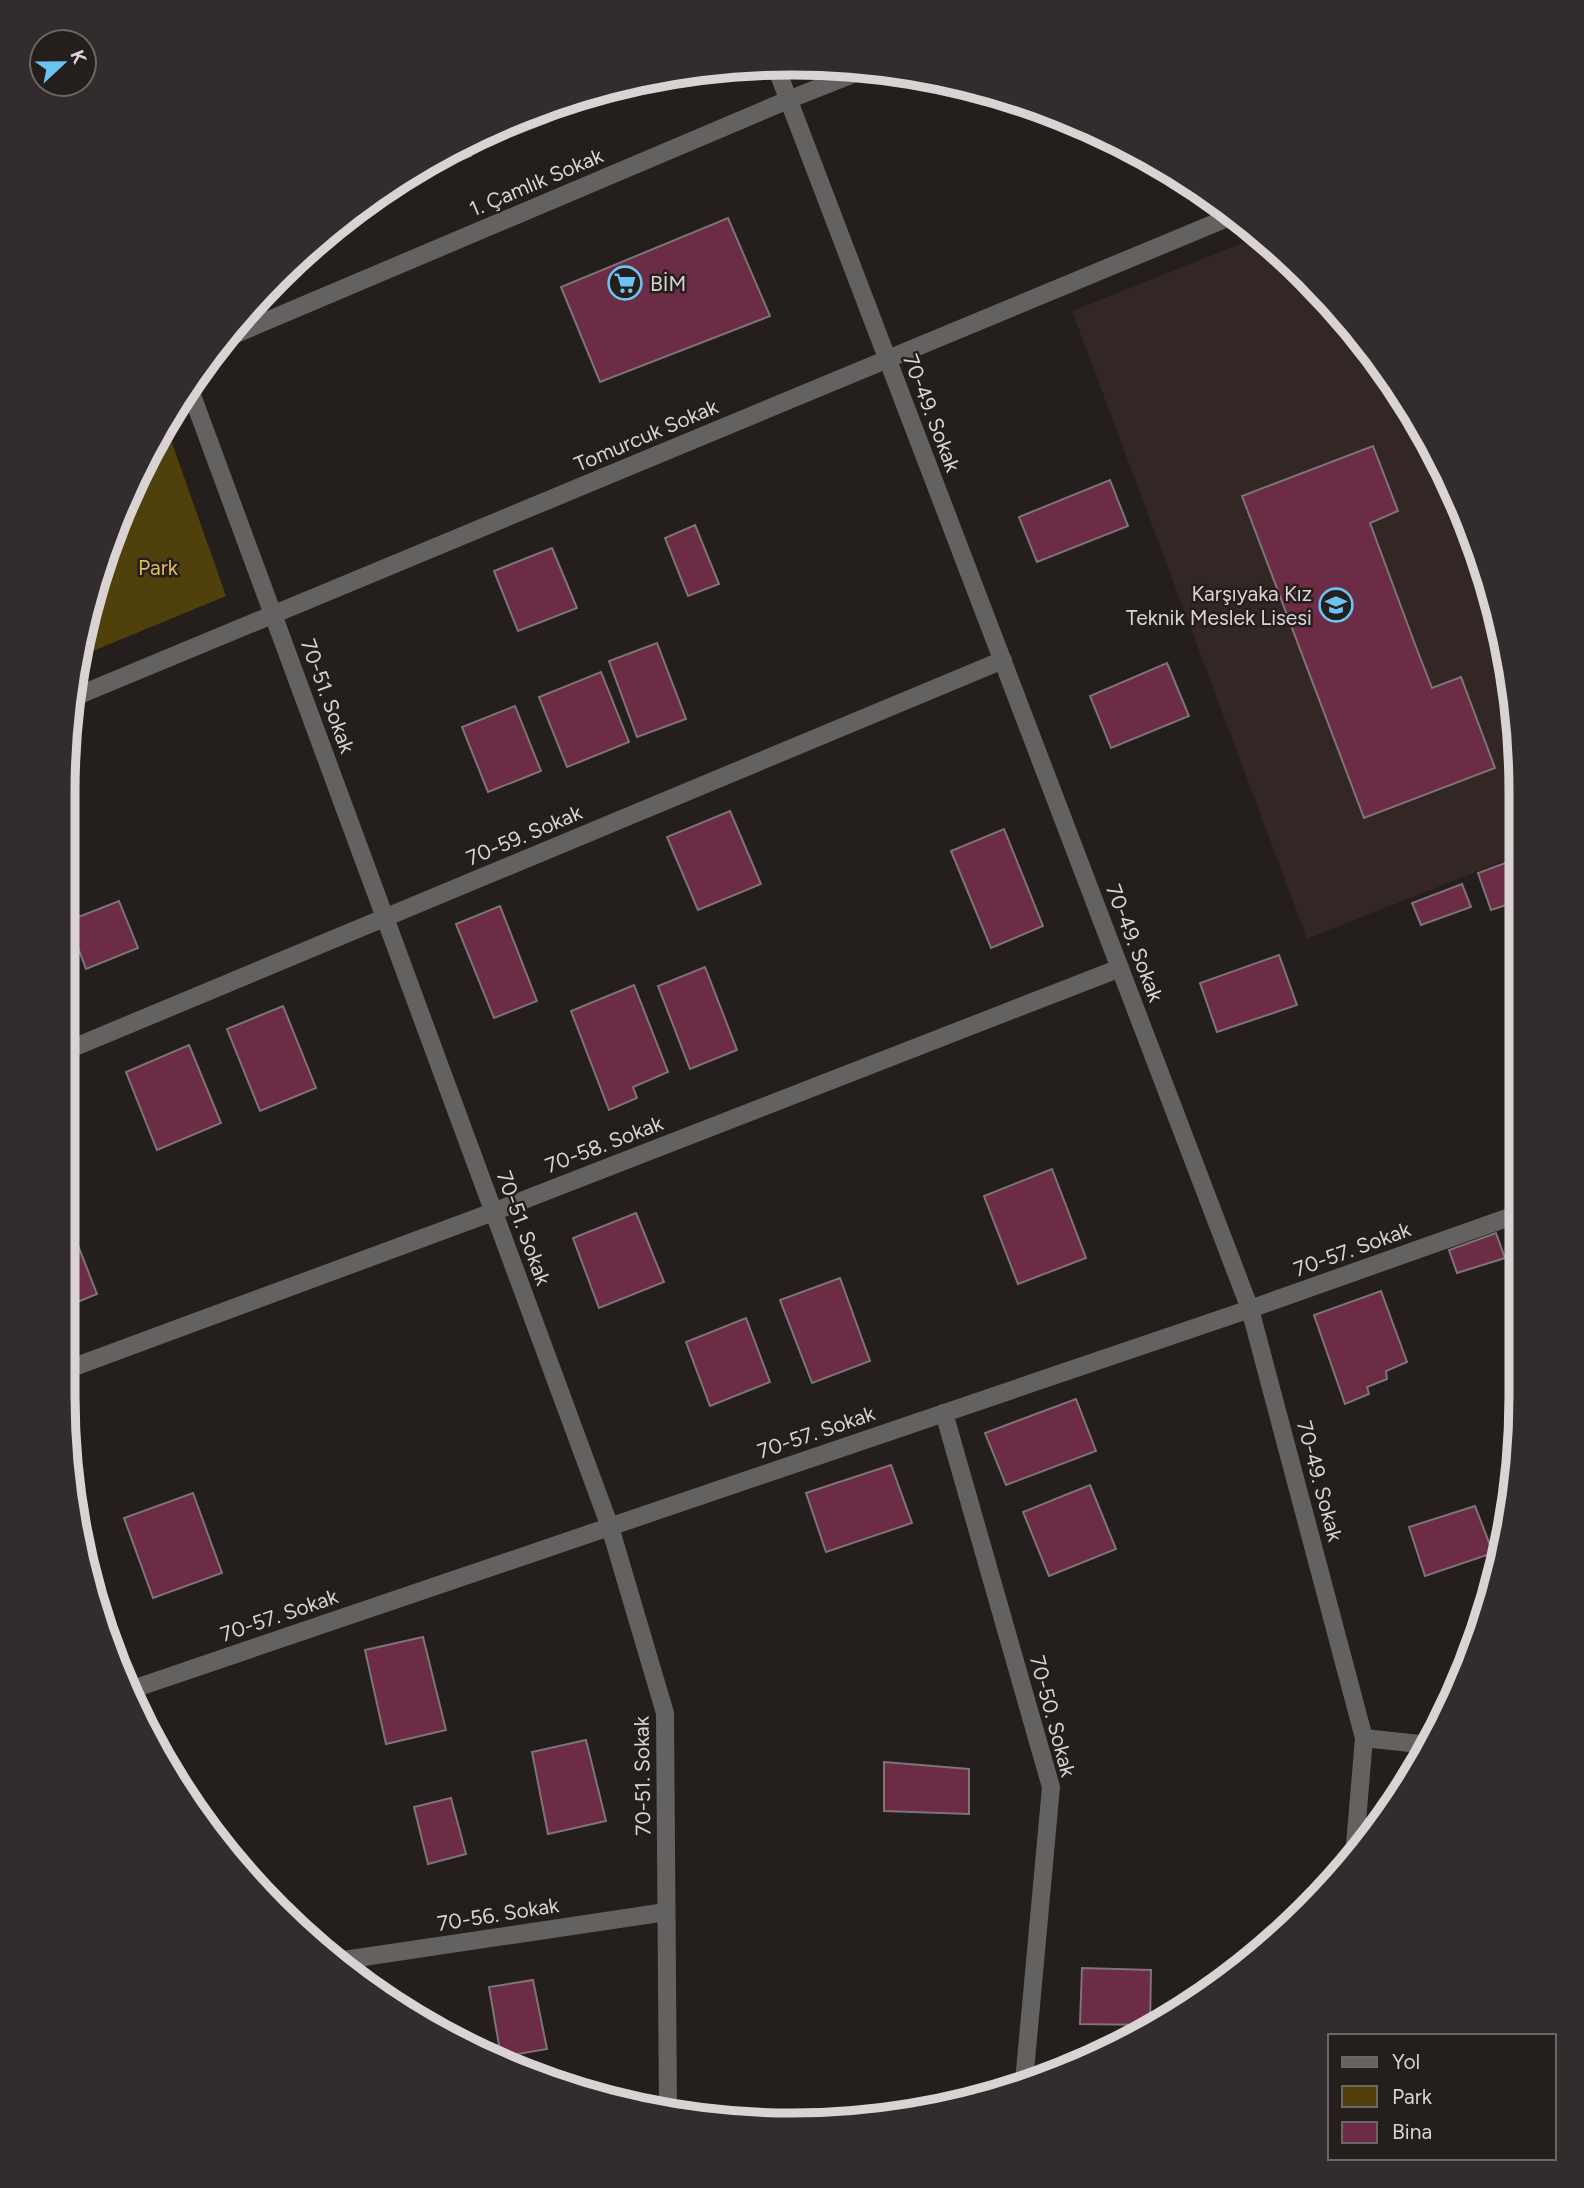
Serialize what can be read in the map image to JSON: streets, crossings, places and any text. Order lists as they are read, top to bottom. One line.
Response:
{"streets":{"street":["1. Çamlık Sokak","70-49. Sokak","Tomurcuk Sokak","70-51. Sokak","70-59. Sokak","70-58. Sokak","70-57. Sokak","70-50. Sokak","70-56. Sokak"]},"crossings":[["1. Çamlık Sokak","70-49. Sokak"],["70-49. Sokak","Tomurcuk Sokak"],["70-49. Sokak","70-59. Sokak"],["70-49. Sokak","70-58. Sokak"],["70-49. Sokak","70-57. Sokak"],["Tomurcuk Sokak","70-51. Sokak"],["70-51. Sokak","70-59. Sokak"],["70-51. Sokak","70-58. Sokak"],["70-51. Sokak","70-57. Sokak"],["70-51. Sokak","70-56. Sokak"],["70-57. Sokak","70-50. Sokak"]],"parks":["Park"],"places":{"supermarket":["BİM"],"school or university":["Karşıyaka Kız Teknik Meslek Lisesi"]},"legend":["Yol","Park","Bina"],"north":"right"}
